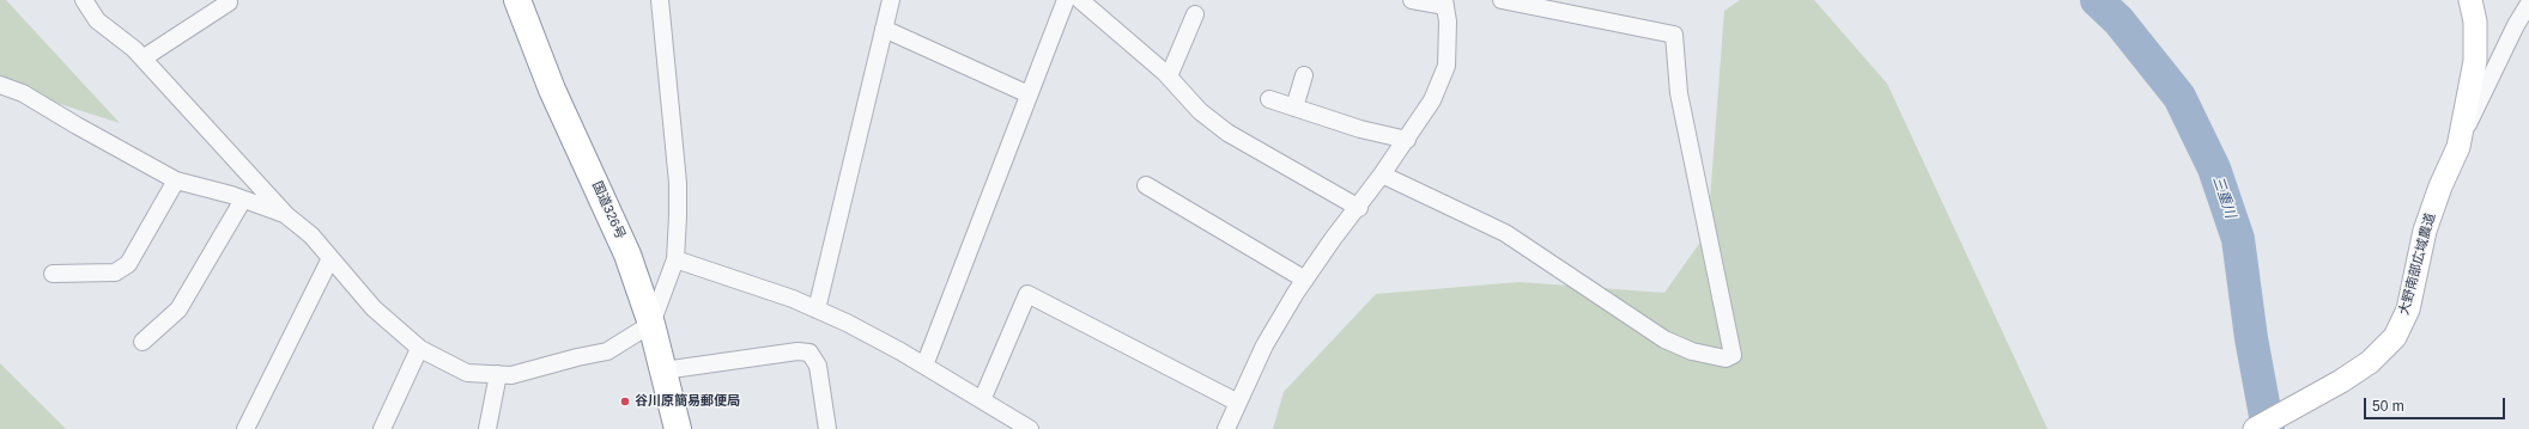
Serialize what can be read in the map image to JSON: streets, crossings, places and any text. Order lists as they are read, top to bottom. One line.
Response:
{"streets":{"highway":["国道326号"],"street":["大野南部広域農道"]},"water":["三重川"],"places":["谷川原簡易郵便局"],"scale_bar":"50 m"}
